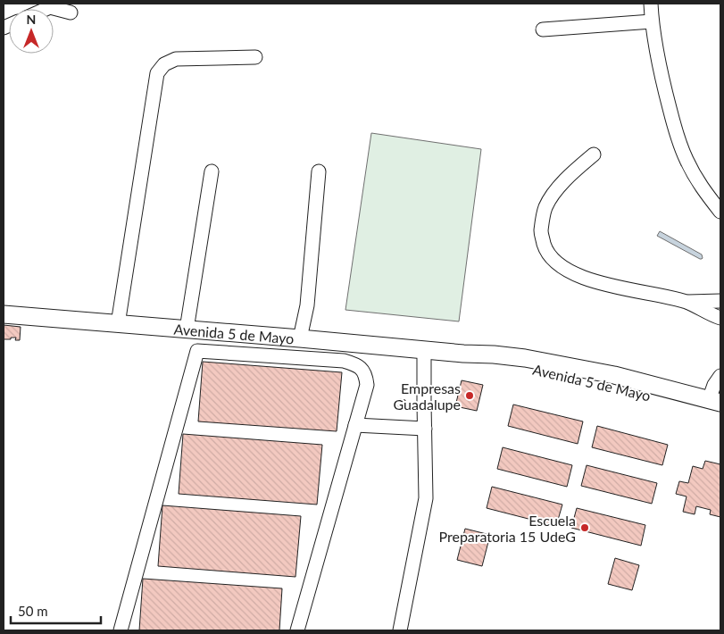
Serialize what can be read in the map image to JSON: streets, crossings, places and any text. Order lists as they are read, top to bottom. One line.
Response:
{"streets":{"main road":["Avenida 5 de Mayo"]},"places":["Empresas Guadalupe","Escuela Preparatoria 15 UdeG"],"scale_bar":"50 m","north":"top"}
